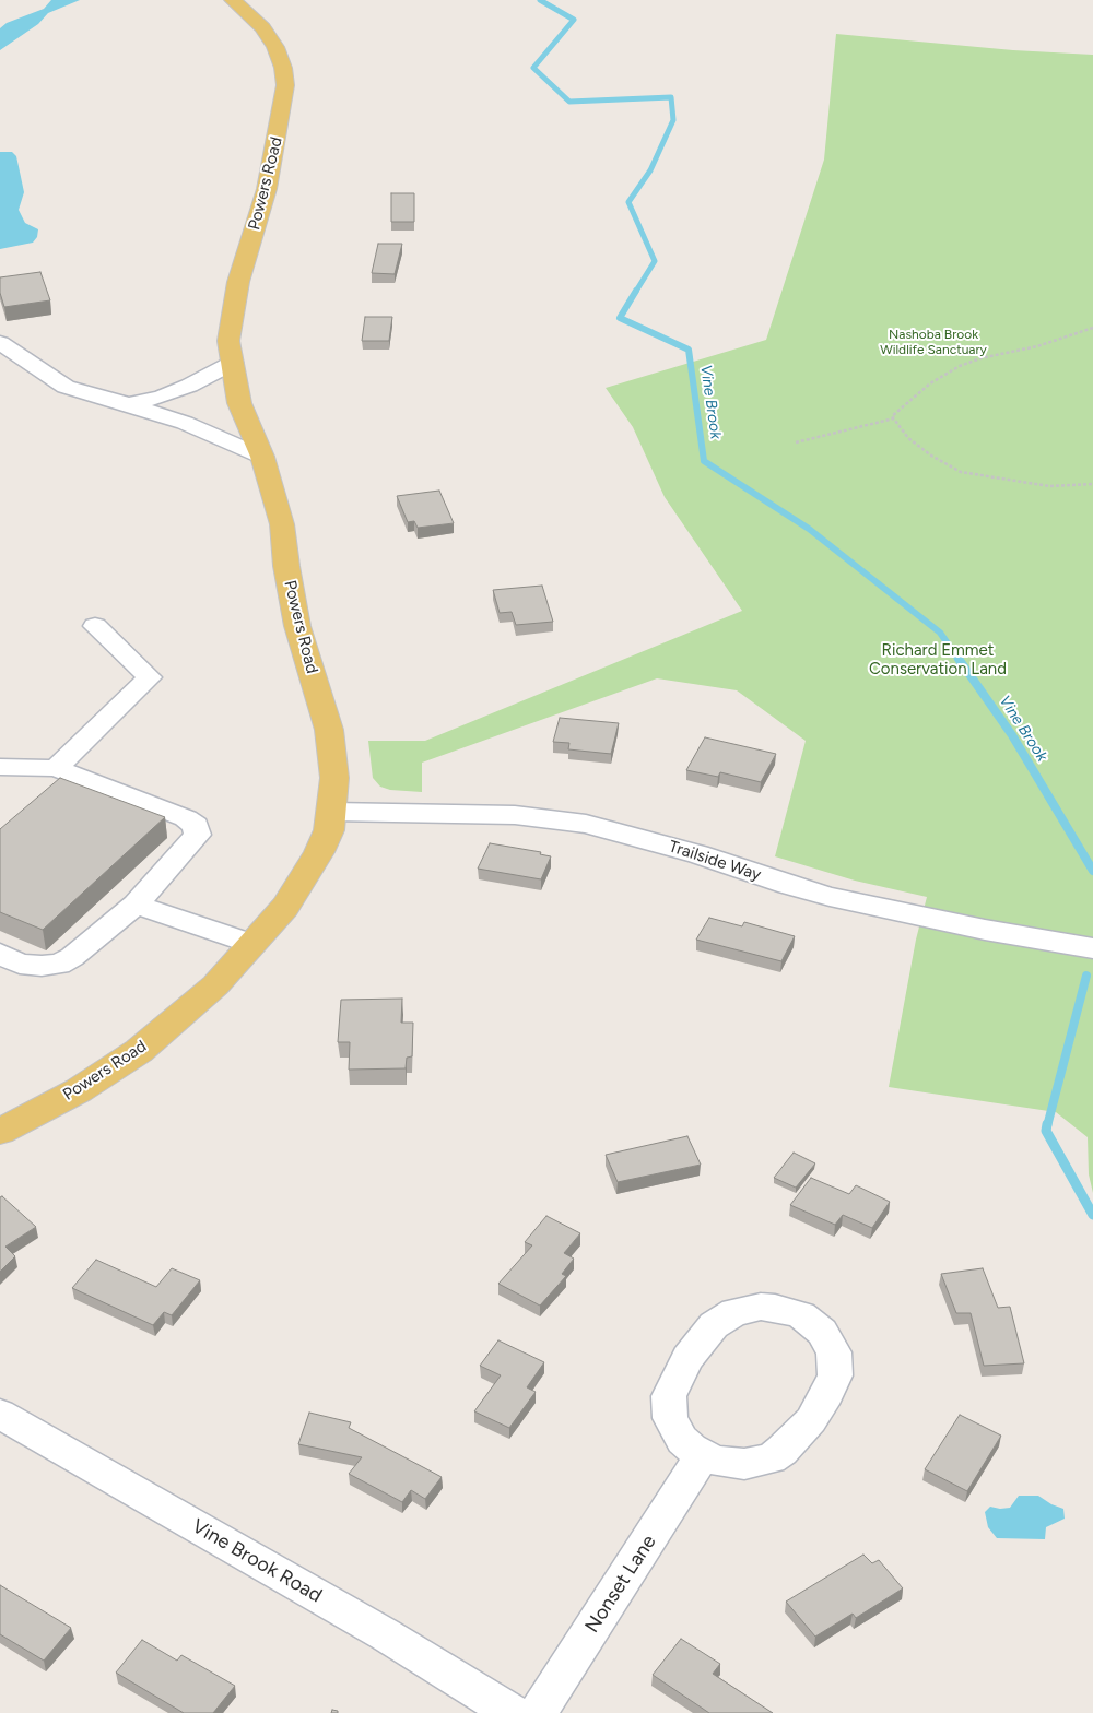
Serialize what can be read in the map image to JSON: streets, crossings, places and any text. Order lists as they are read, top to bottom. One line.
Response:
{"streets":{"main road":["Powers Road"],"street":["Trailside Way","Vine Brook Road","Nonset Lane"]},"crossings":[["Powers Road","Trailside Way"]],"water":["Vine Brook"],"parks":["Nashoba Brook Wildlife Sanctuary","Richard Emmet Conservation Land"]}
